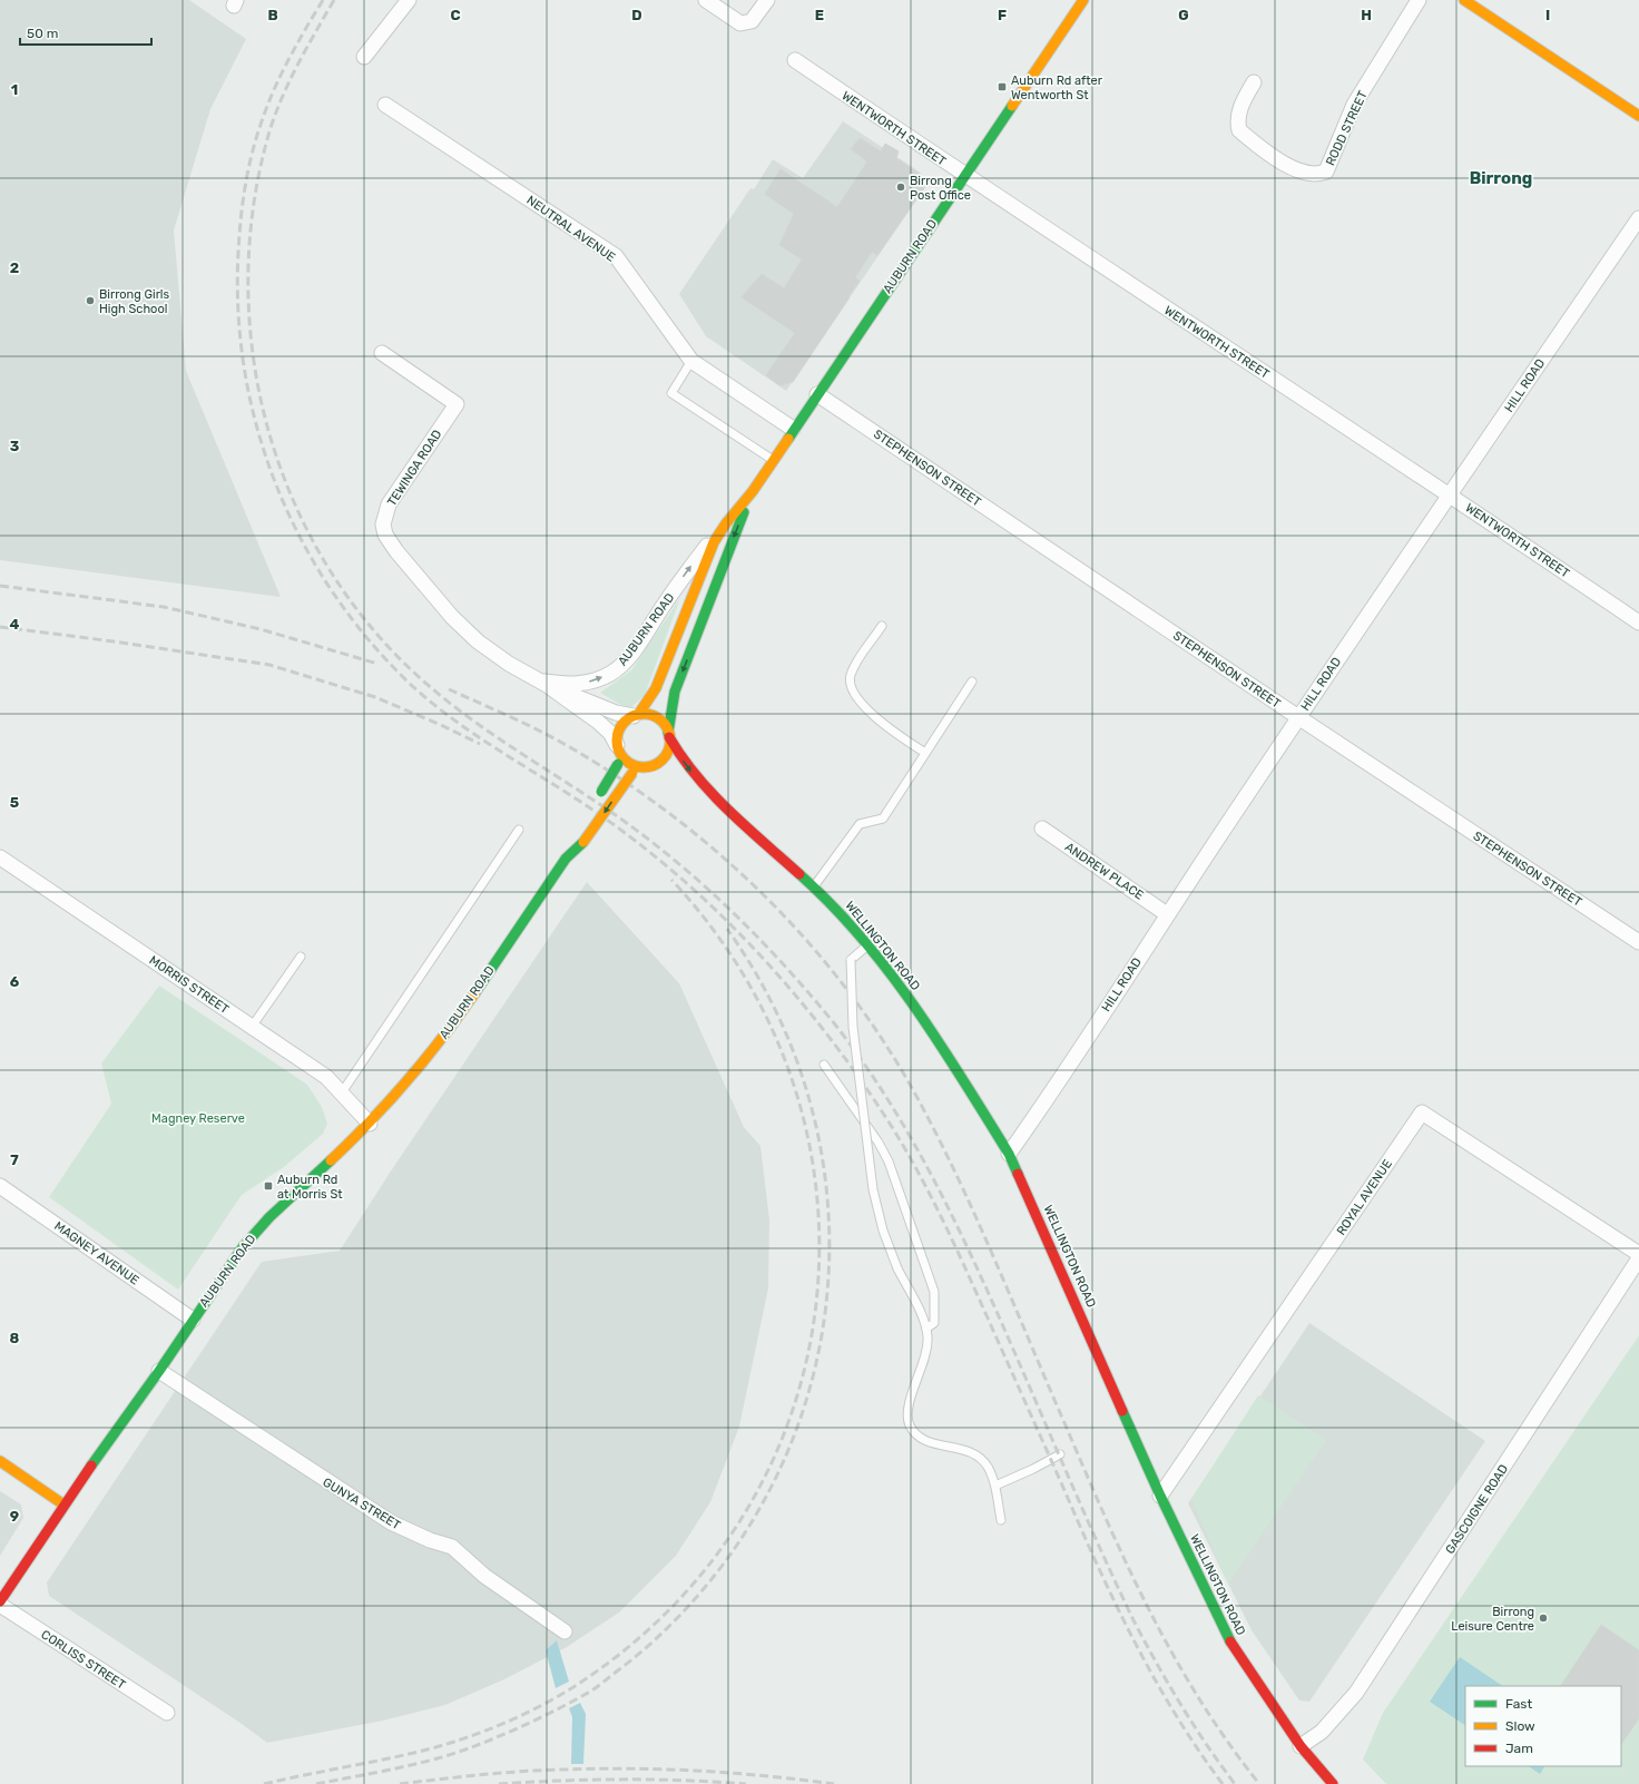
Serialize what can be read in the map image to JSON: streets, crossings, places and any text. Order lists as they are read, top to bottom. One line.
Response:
{"streets":{"main road":["AUBURN ROAD","WELLINGTON ROAD"],"street":["WENTWORTH STREET","RODD STREET","NEUTRAL AVENUE","HILL ROAD","TEWINGA ROAD","STEPHENSON STREET","ANDREW PLACE","MORRIS STREET","ROYAL AVENUE","MAGNEY AVENUE","GUNYA STREET","GASCOIGNE ROAD","CORLISS STREET"]},"crossings":[["WENTWORTH STREET","AUBURN ROAD"],["WENTWORTH STREET","HILL ROAD"],["NEUTRAL AVENUE","AUBURN ROAD"],["AUBURN ROAD","TEWINGA ROAD"],["AUBURN ROAD","STEPHENSON STREET"],["AUBURN ROAD","WELLINGTON ROAD"],["AUBURN ROAD","MORRIS STREET"],["AUBURN ROAD","MAGNEY AVENUE"],["AUBURN ROAD","GUNYA STREET"],["AUBURN ROAD","CORLISS STREET"],["HILL ROAD","STEPHENSON STREET"],["HILL ROAD","ANDREW PLACE"],["HILL ROAD","WELLINGTON ROAD"],["TEWINGA ROAD","WELLINGTON ROAD"],["WELLINGTON ROAD","ROYAL AVENUE"],["WELLINGTON ROAD","GASCOIGNE ROAD"]],"districts":["Birrong"],"parks":["Magney Reserve"],"places":{"transit":["Auburn Rd after Wentworth St","Auburn Rd at Morris St"],"other":["Birrong Post Office","Birrong Girls High School","Birrong Leisure Centre"]},"legend":["Fast","Slow","Jam"],"scale_bar":"50 m","grid":{"columns":["B","C","D","E","F","G","H","I"],"rows":["1","2","3","4","5","6","7","8","9"]}}
